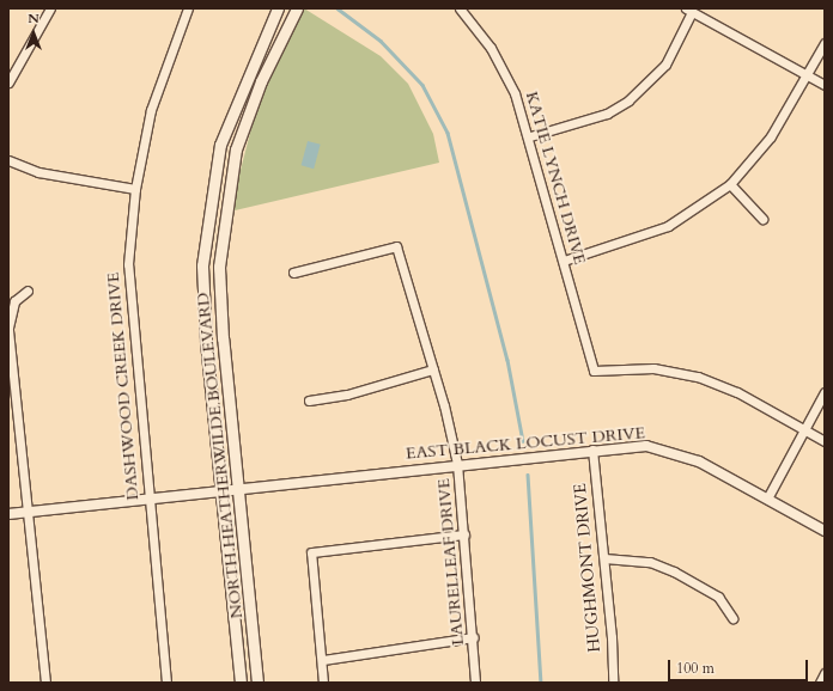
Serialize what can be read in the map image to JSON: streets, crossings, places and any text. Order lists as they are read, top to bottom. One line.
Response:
{"streets":{"main road":["NORTH HEATHERWILDE BOULEVARD"],"street":["KATIE LYNCH DRIVE","DASHWOOD CREEK DRIVE","EAST BLACK LOCUST DRIVE","LAURELLEAF DRIVE","HUGHMONT DRIVE"]},"crossings":[["DASHWOOD CREEK DRIVE","EAST BLACK LOCUST DRIVE"],["EAST BLACK LOCUST DRIVE","NORTH HEATHERWILDE BOULEVARD"],["EAST BLACK LOCUST DRIVE","LAURELLEAF DRIVE"],["EAST BLACK LOCUST DRIVE","HUGHMONT DRIVE"]],"scale_bar":"100 m","north":"top"}
